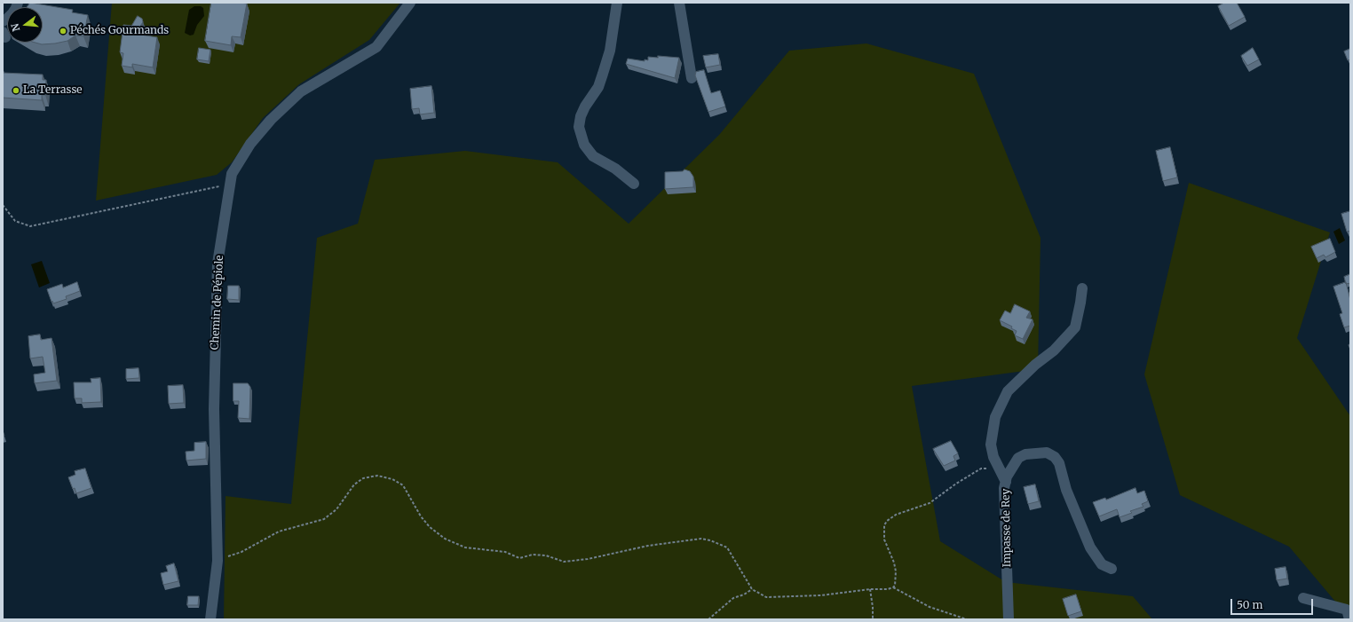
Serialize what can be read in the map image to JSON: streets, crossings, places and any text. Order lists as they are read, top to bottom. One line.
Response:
{"streets":{"street":["Chemin de Pépiole","Impasse de Rey"]},"places":["Péchés Gourmands","La Terrasse"],"scale_bar":"50 m","north":"left"}
